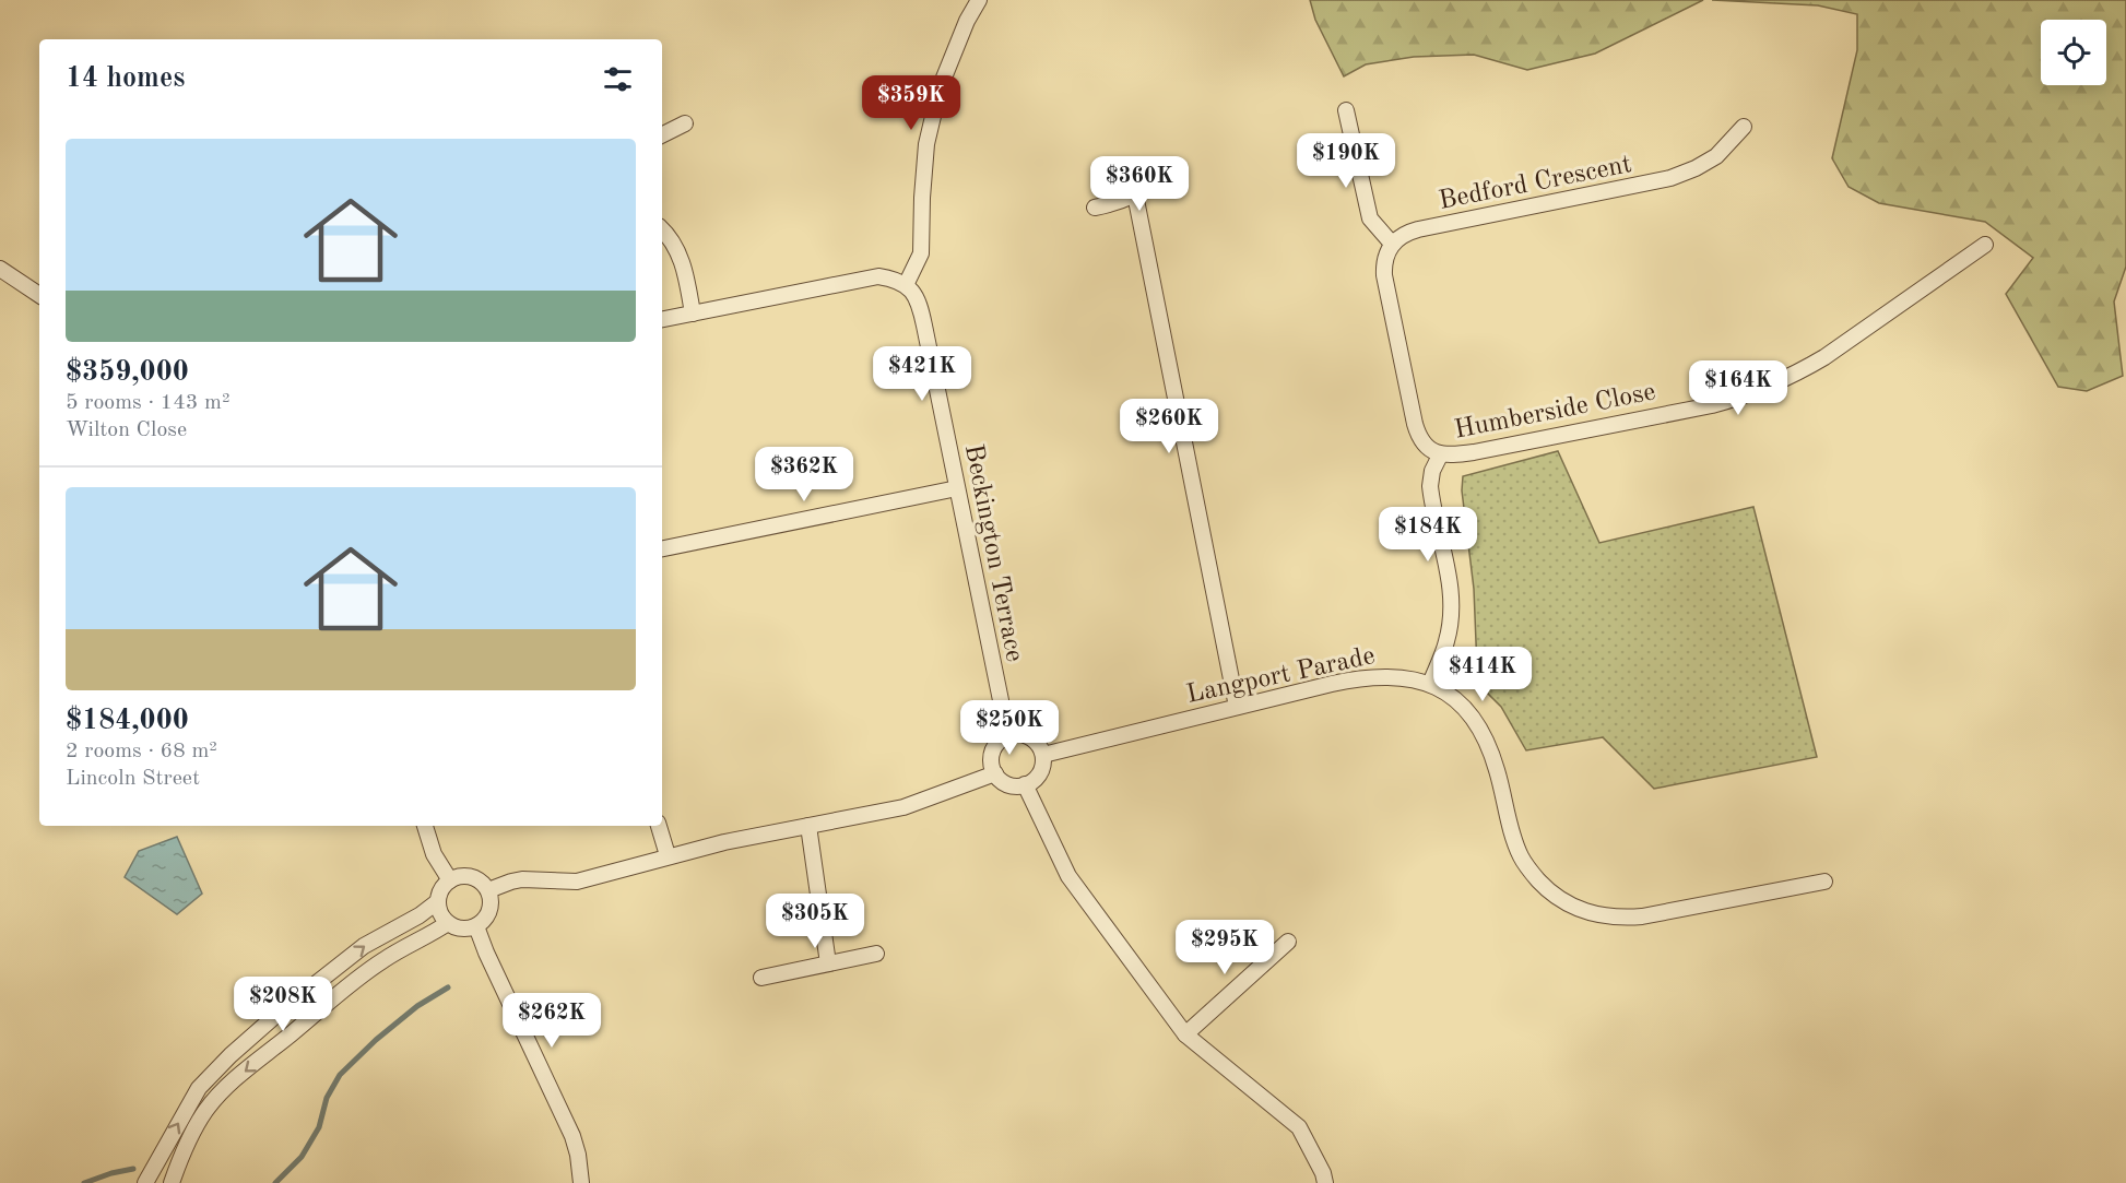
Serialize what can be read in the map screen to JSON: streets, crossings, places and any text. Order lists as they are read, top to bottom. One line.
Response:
{"streets":{"street":["Bedford Crescent","Humberside Close","Beckington Terrace","Langport Parade"]},"crossings":[["Beckington Terrace","Langport Parade"]],"page":{"heading":"14 homes","price":["$359K","$190K","$360K","$421K","$164K","$260K","$362K","$184K","$414K","$250K","$305K","$295K","$208K","$262K"],"list":[{"name":"$359,000","note":"5 rooms · 143 m² · Wilton Close"},{"name":"$184,000","note":"2 rooms · 68 m² · Lincoln Street"}]}}
